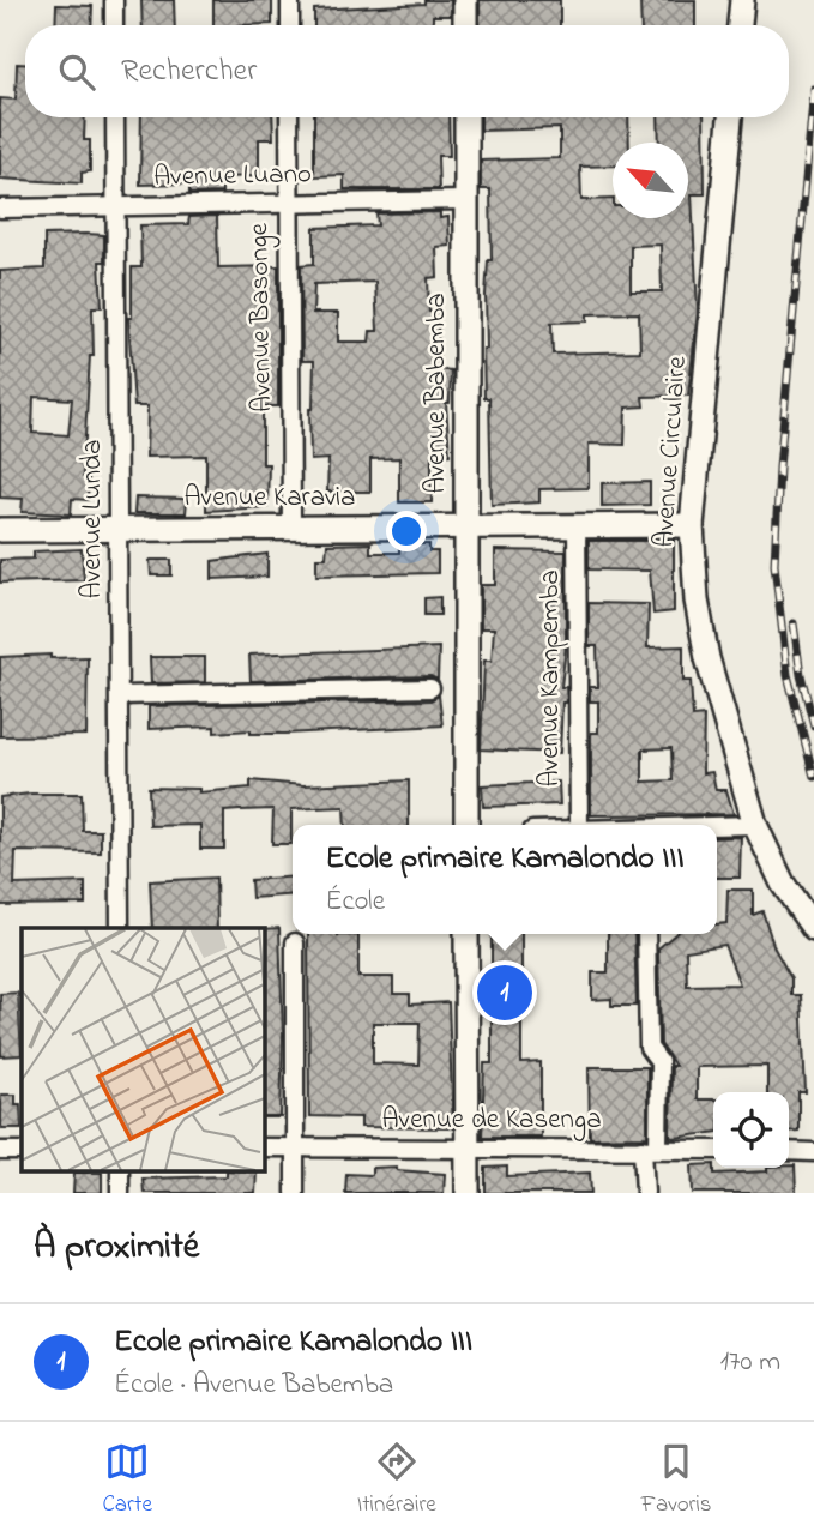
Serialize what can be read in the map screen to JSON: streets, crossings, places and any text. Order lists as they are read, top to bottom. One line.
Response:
{"streets":{"street":["Avenue Luano","Avenue Basonge","Avenue Babemba","Avenue Circulaire","Avenue Karavia","Avenue Lunda","Avenue Kampemba","Avenue de Kasenga"]},"crossings":[["Avenue Luano","Avenue Basonge"],["Avenue Luano","Avenue Babemba"],["Avenue Luano","Avenue Lunda"],["Avenue Basonge","Avenue Karavia"],["Avenue Babemba","Avenue Karavia"],["Avenue Circulaire","Avenue Karavia"],["Avenue Karavia","Avenue Lunda"],["Avenue Karavia","Avenue Kampemba"]],"north":"top left","page":{"search":"Rechercher","popup":["Ecole primaire Kamalondo III","École"],"pins":"1","heading":"À proximité","list":[{"mark":"1","name":"Ecole primaire Kamalondo III","note":"École · Avenue Babemba","value":"170 m"}],"nav":["Carte","Itinéraire","Favoris"]}}
